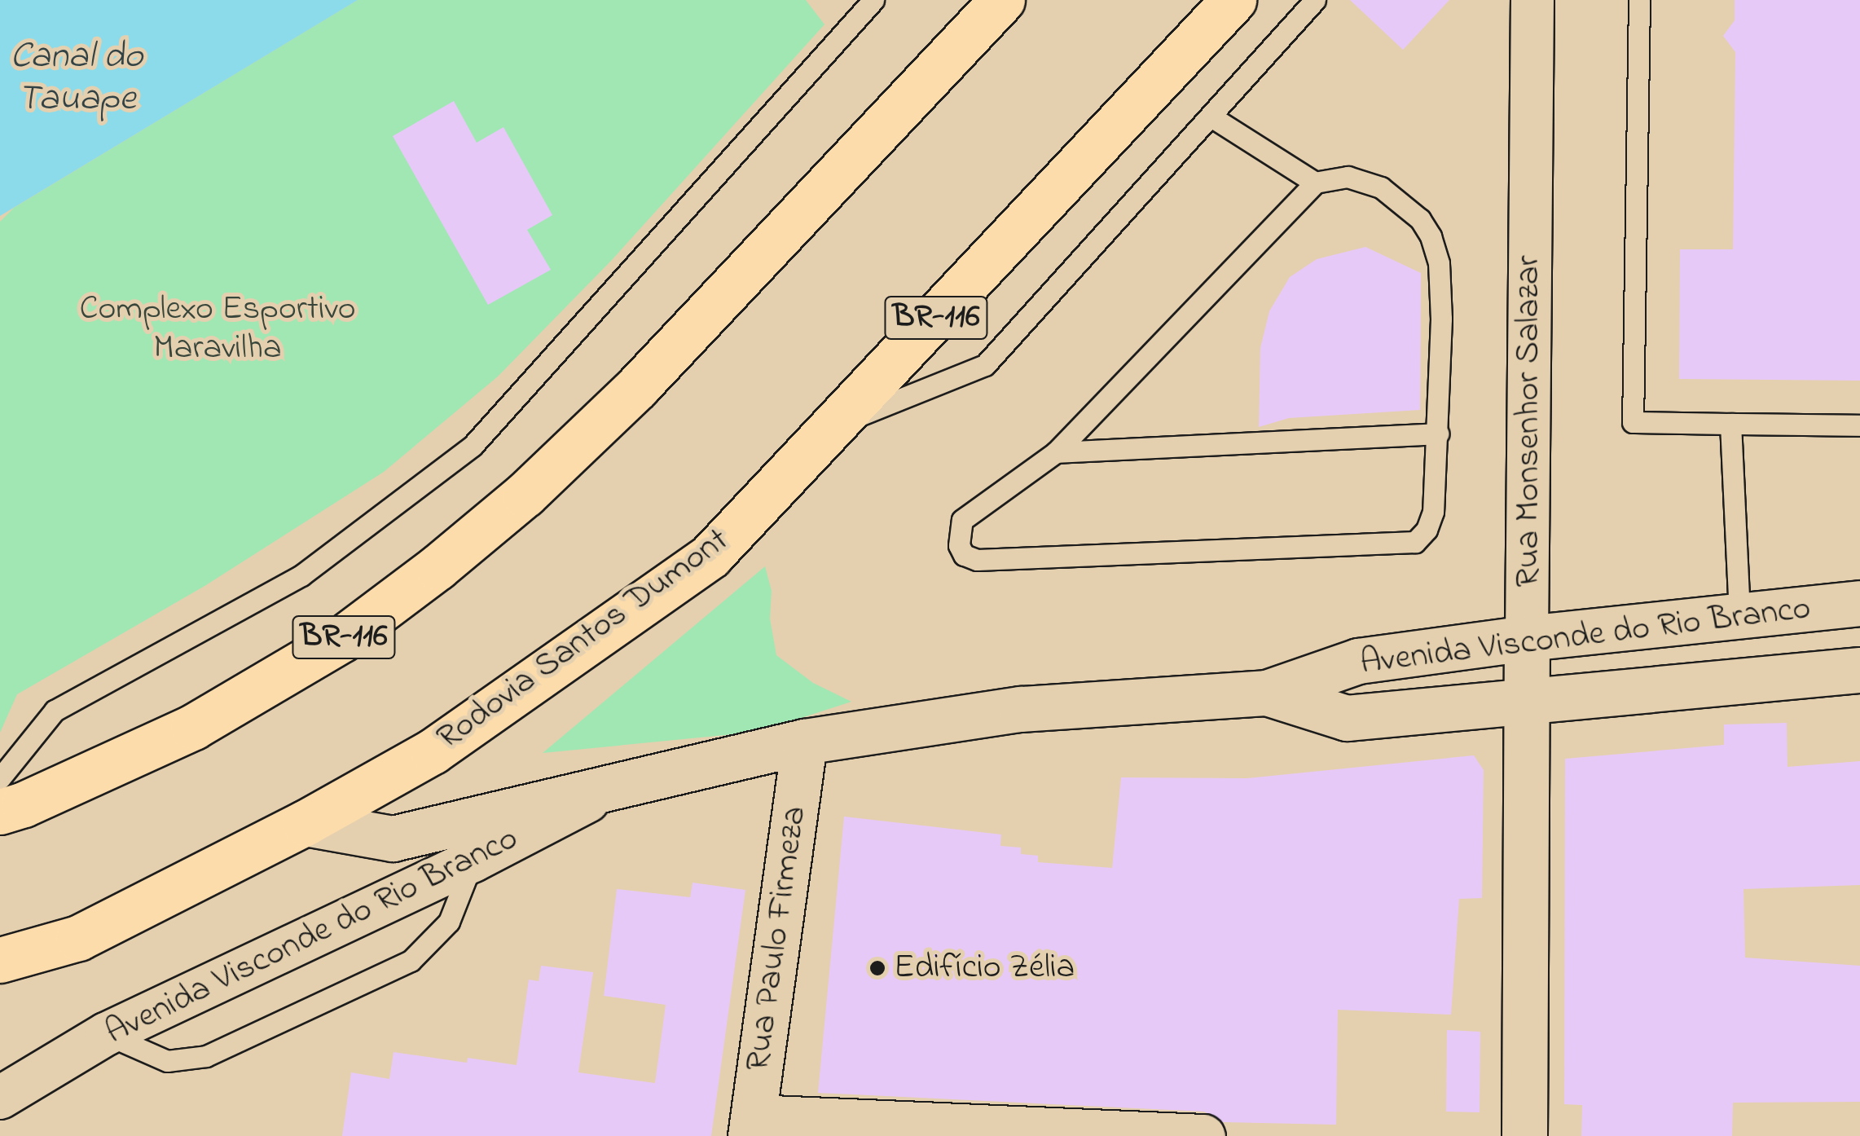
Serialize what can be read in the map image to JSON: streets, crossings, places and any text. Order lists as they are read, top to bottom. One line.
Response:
{"streets":{"highway":["BR-116","Rodovia Santos Dumont"],"main road":["Rua Monsenhor Salazar","Avenida Visconde do Rio Branco","Rua Paulo Firmeza"]},"crossings":[["Rua Monsenhor Salazar","Avenida Visconde do Rio Branco"],["Avenida Visconde do Rio Branco","Rodovia Santos Dumont"],["Avenida Visconde do Rio Branco","Rua Paulo Firmeza"]],"water":["Canal do Tauape"],"parks":["Complexo Esportivo Maravilha"],"places":["Edifício Zélia"]}
